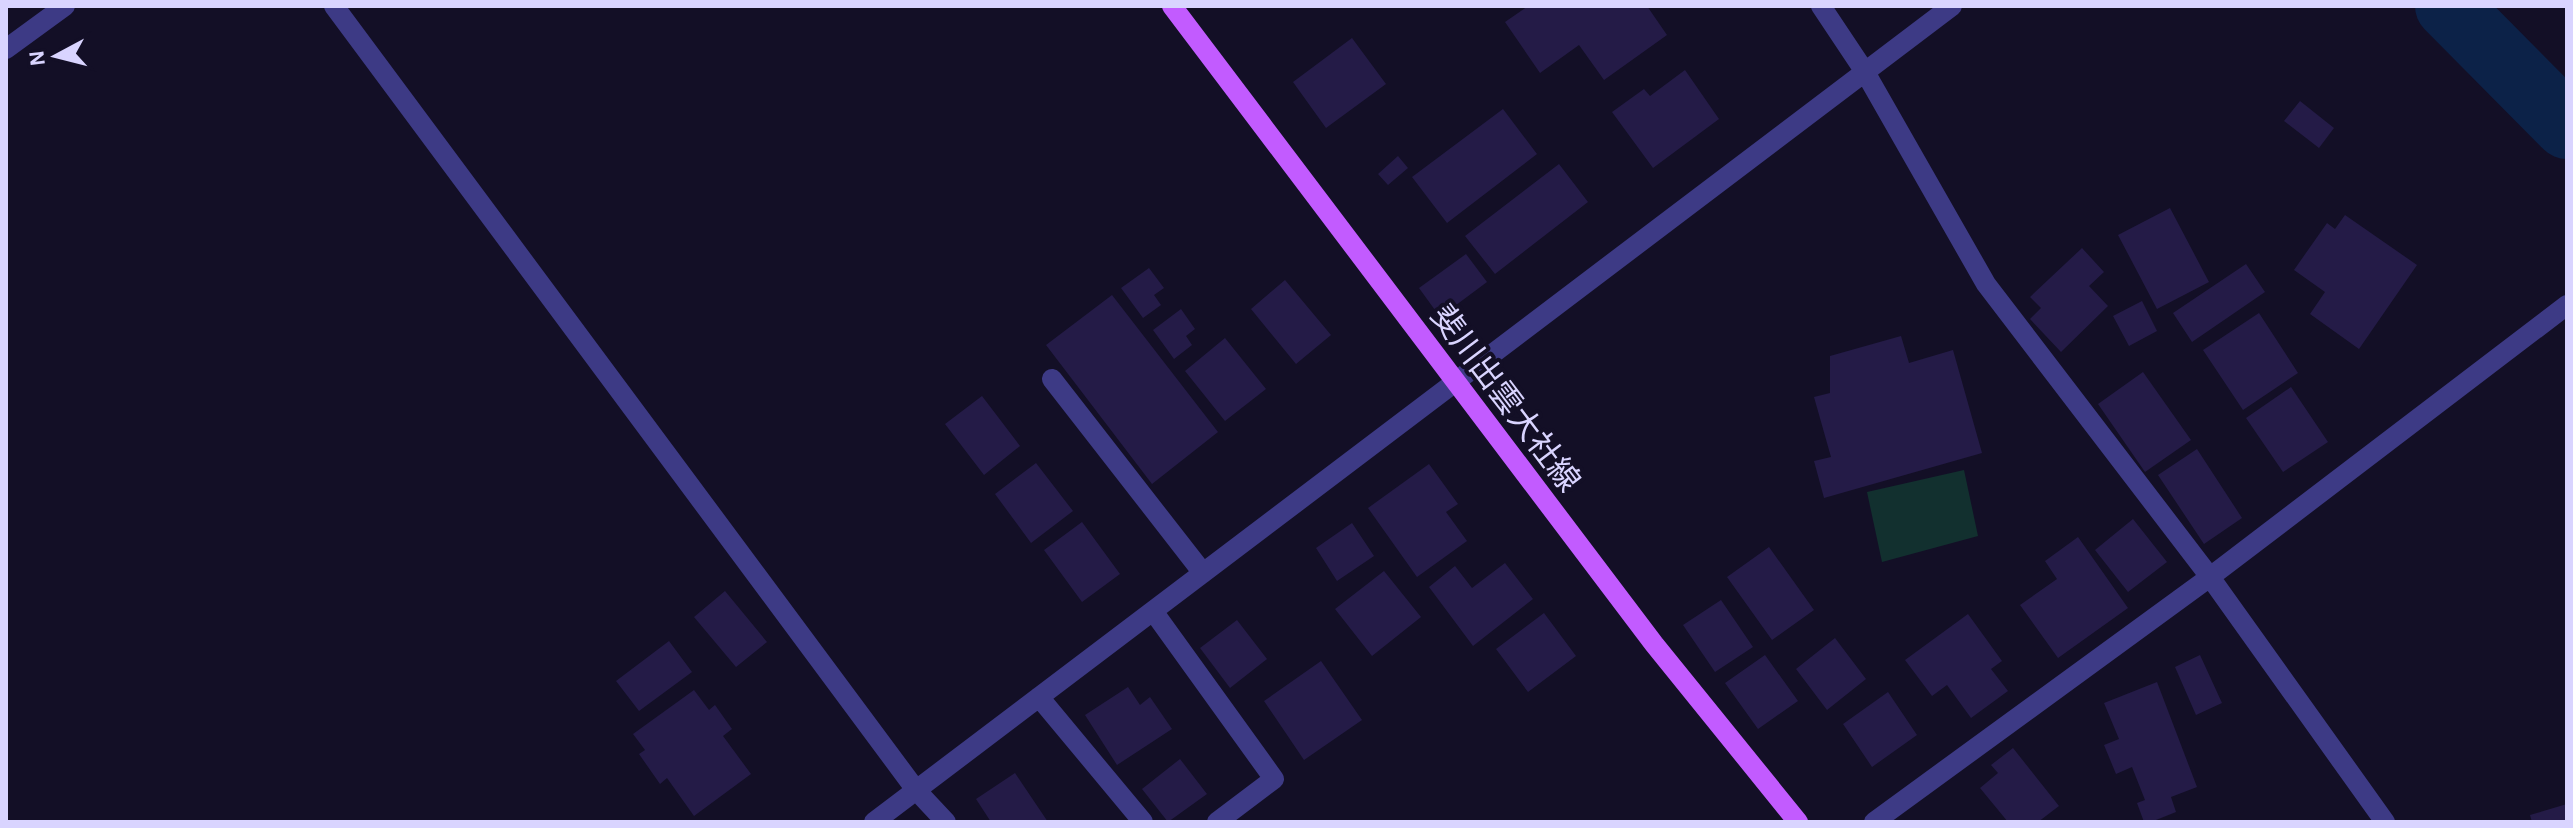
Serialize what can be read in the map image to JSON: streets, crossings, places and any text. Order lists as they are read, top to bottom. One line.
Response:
{"streets":{"main road":["斐川出雲大社線"]},"north":"left"}
